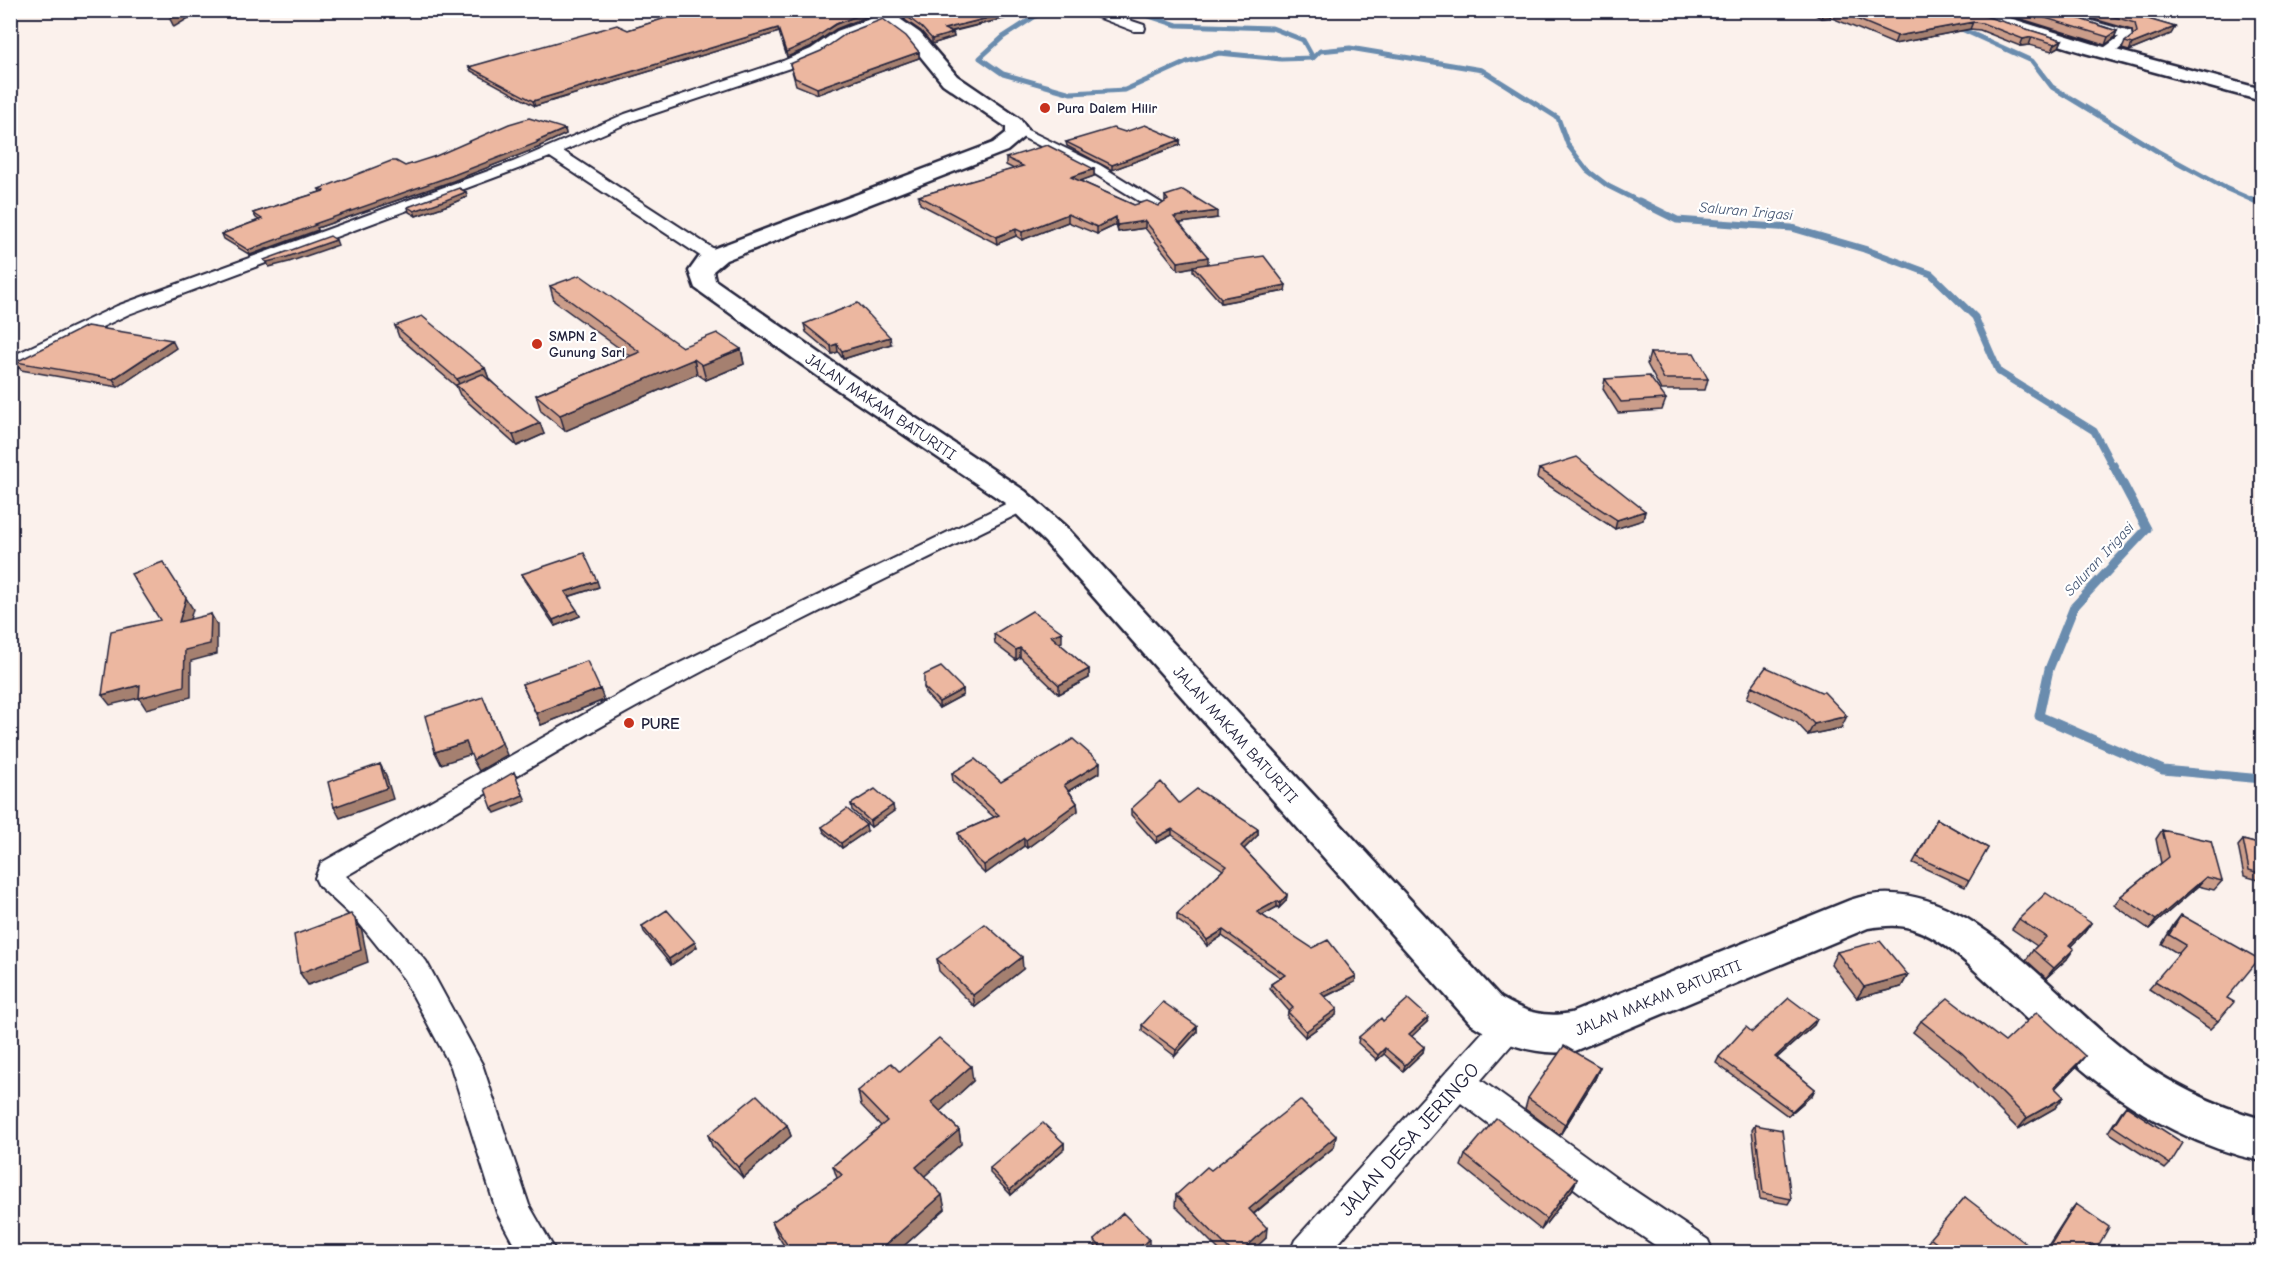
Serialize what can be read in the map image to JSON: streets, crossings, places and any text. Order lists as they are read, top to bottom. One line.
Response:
{"streets":{"street":["JALAN MAKAM BATURITI","JALAN DESA JERINGO"]},"crossings":[["JALAN MAKAM BATURITI","JALAN DESA JERINGO"]],"water":["Saluran Irigasi"],"places":["Pura Dalem Hilir","SMPN 2 Gunung Sari","PURE"]}
